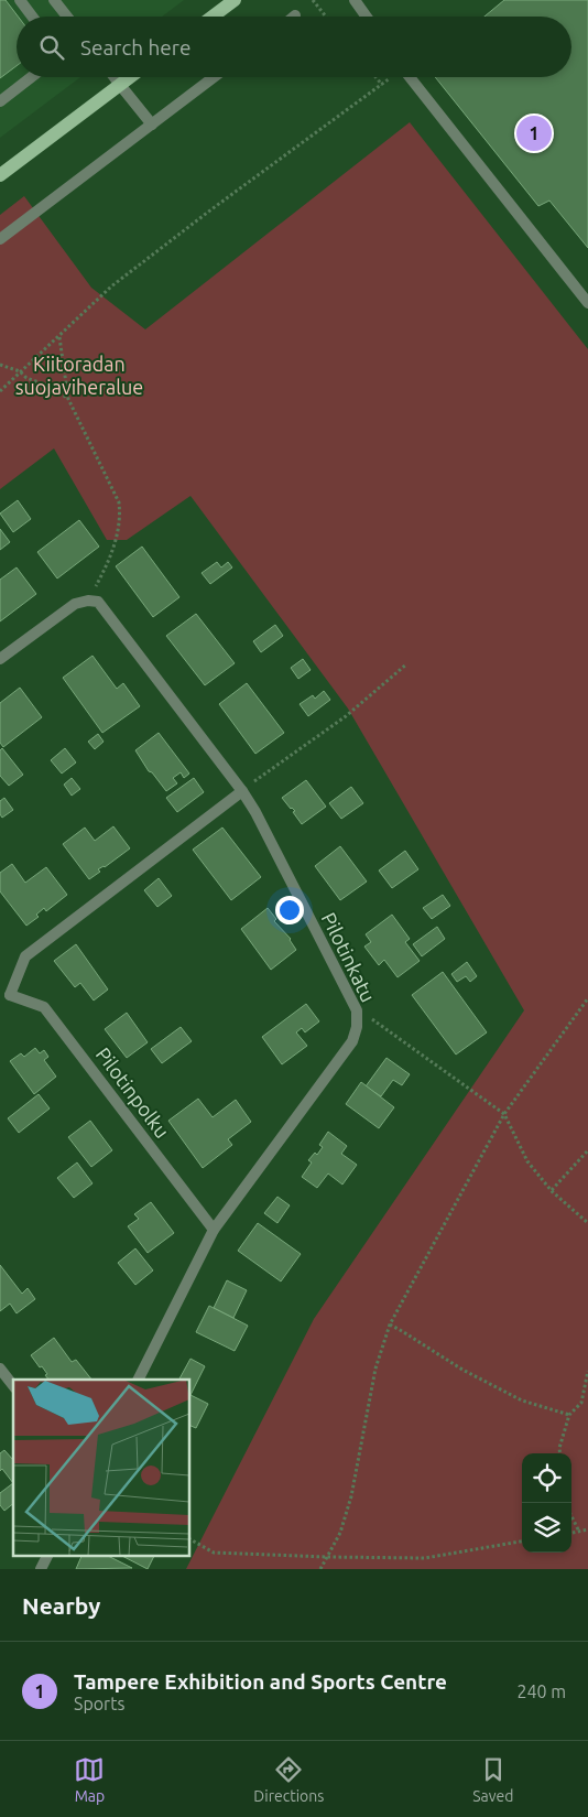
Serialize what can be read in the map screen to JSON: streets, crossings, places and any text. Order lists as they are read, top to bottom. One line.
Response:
{"streets":{"street":["Pilotinkatu","Pilotinpolku"]},"crossings":[["Pilotinkatu","Pilotinpolku"]],"parks":["Kiitoradan suojaviheralue"],"page":{"search":"Search here","pins":"1","heading":"Nearby","list":[{"mark":"1","name":"Tampere Exhibition and Sports Centre","note":"Sports","value":"240 m"}],"nav":["Map","Directions","Saved"]}}
